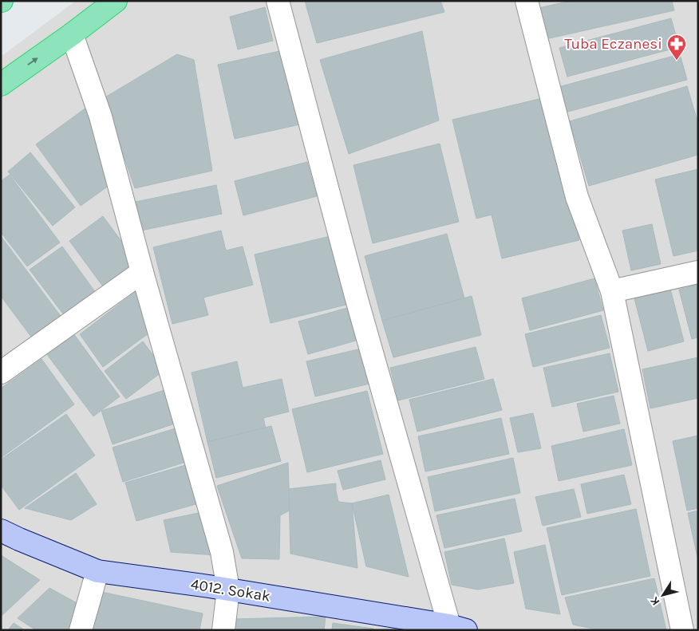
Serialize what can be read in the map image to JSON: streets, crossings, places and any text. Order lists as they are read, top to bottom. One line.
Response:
{"streets":{"main road":["4012. Sokak"]},"places":{"pharmacy":["Tuba Eczanesi"]},"north":"bottom left"}
